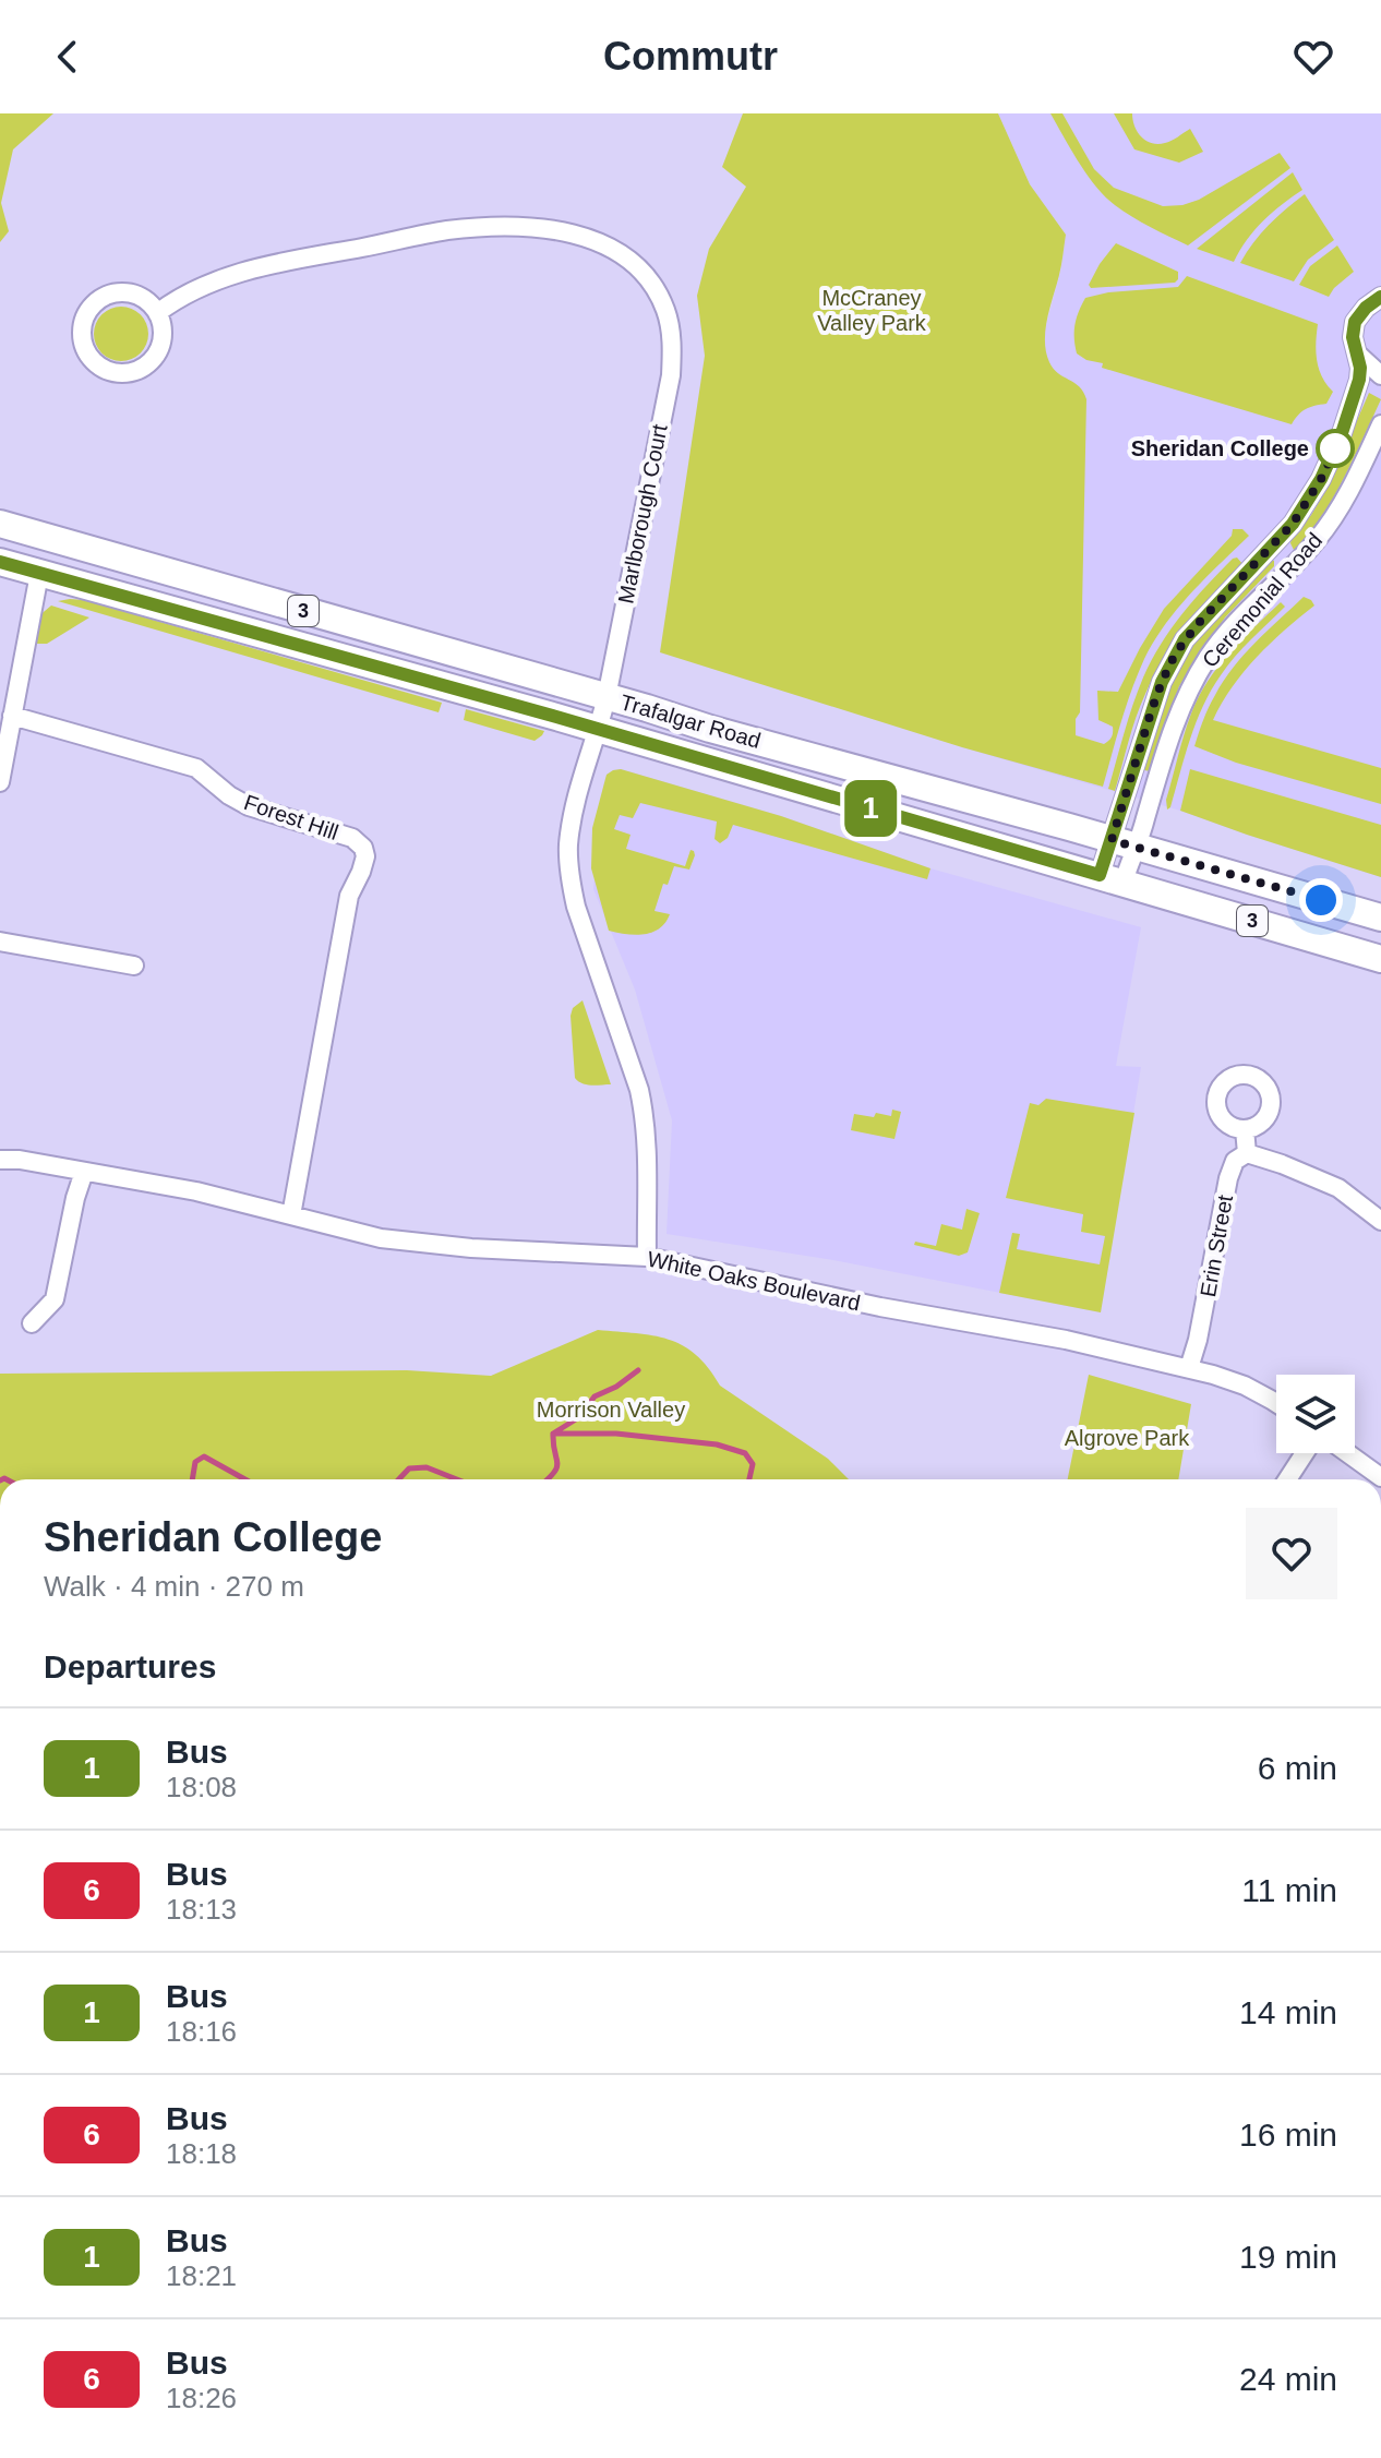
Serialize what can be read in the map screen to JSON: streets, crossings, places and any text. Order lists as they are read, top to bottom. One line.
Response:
{"streets":{"main road":["3","Trafalgar Road"],"street":["Marlborough Court","Ceremonial Road","Forest Hill","Erin Street","White Oaks Boulevard"]},"crossings":[["Marlborough Court","Trafalgar Road"],["Marlborough Court","White Oaks Boulevard"],["Ceremonial Road","Trafalgar Road"],["Forest Hill","White Oaks Boulevard"],["Erin Street","White Oaks Boulevard"]],"parks":["McCraney Valley Park","Morrison Valley","Algrove Park"],"places":["Sheridan College"],"lines":["bus line 1"],"page":{"header":"Commutr","on_map":"1","heading":[["Sheridan College","Walk · 4 min · 270 m"],"Departures"],"list":[{"mark":"1","name":"Bus","note":"18:08","value":"6 min"},{"mark":"6","name":"Bus","note":"18:13","value":"11 min"},{"mark":"1","name":"Bus","note":"18:16","value":"14 min"},{"mark":"6","name":"Bus","note":"18:18","value":"16 min"},{"mark":"1","name":"Bus","note":"18:21","value":"19 min"},{"mark":"6","name":"Bus","note":"18:26","value":"24 min"}]}}
